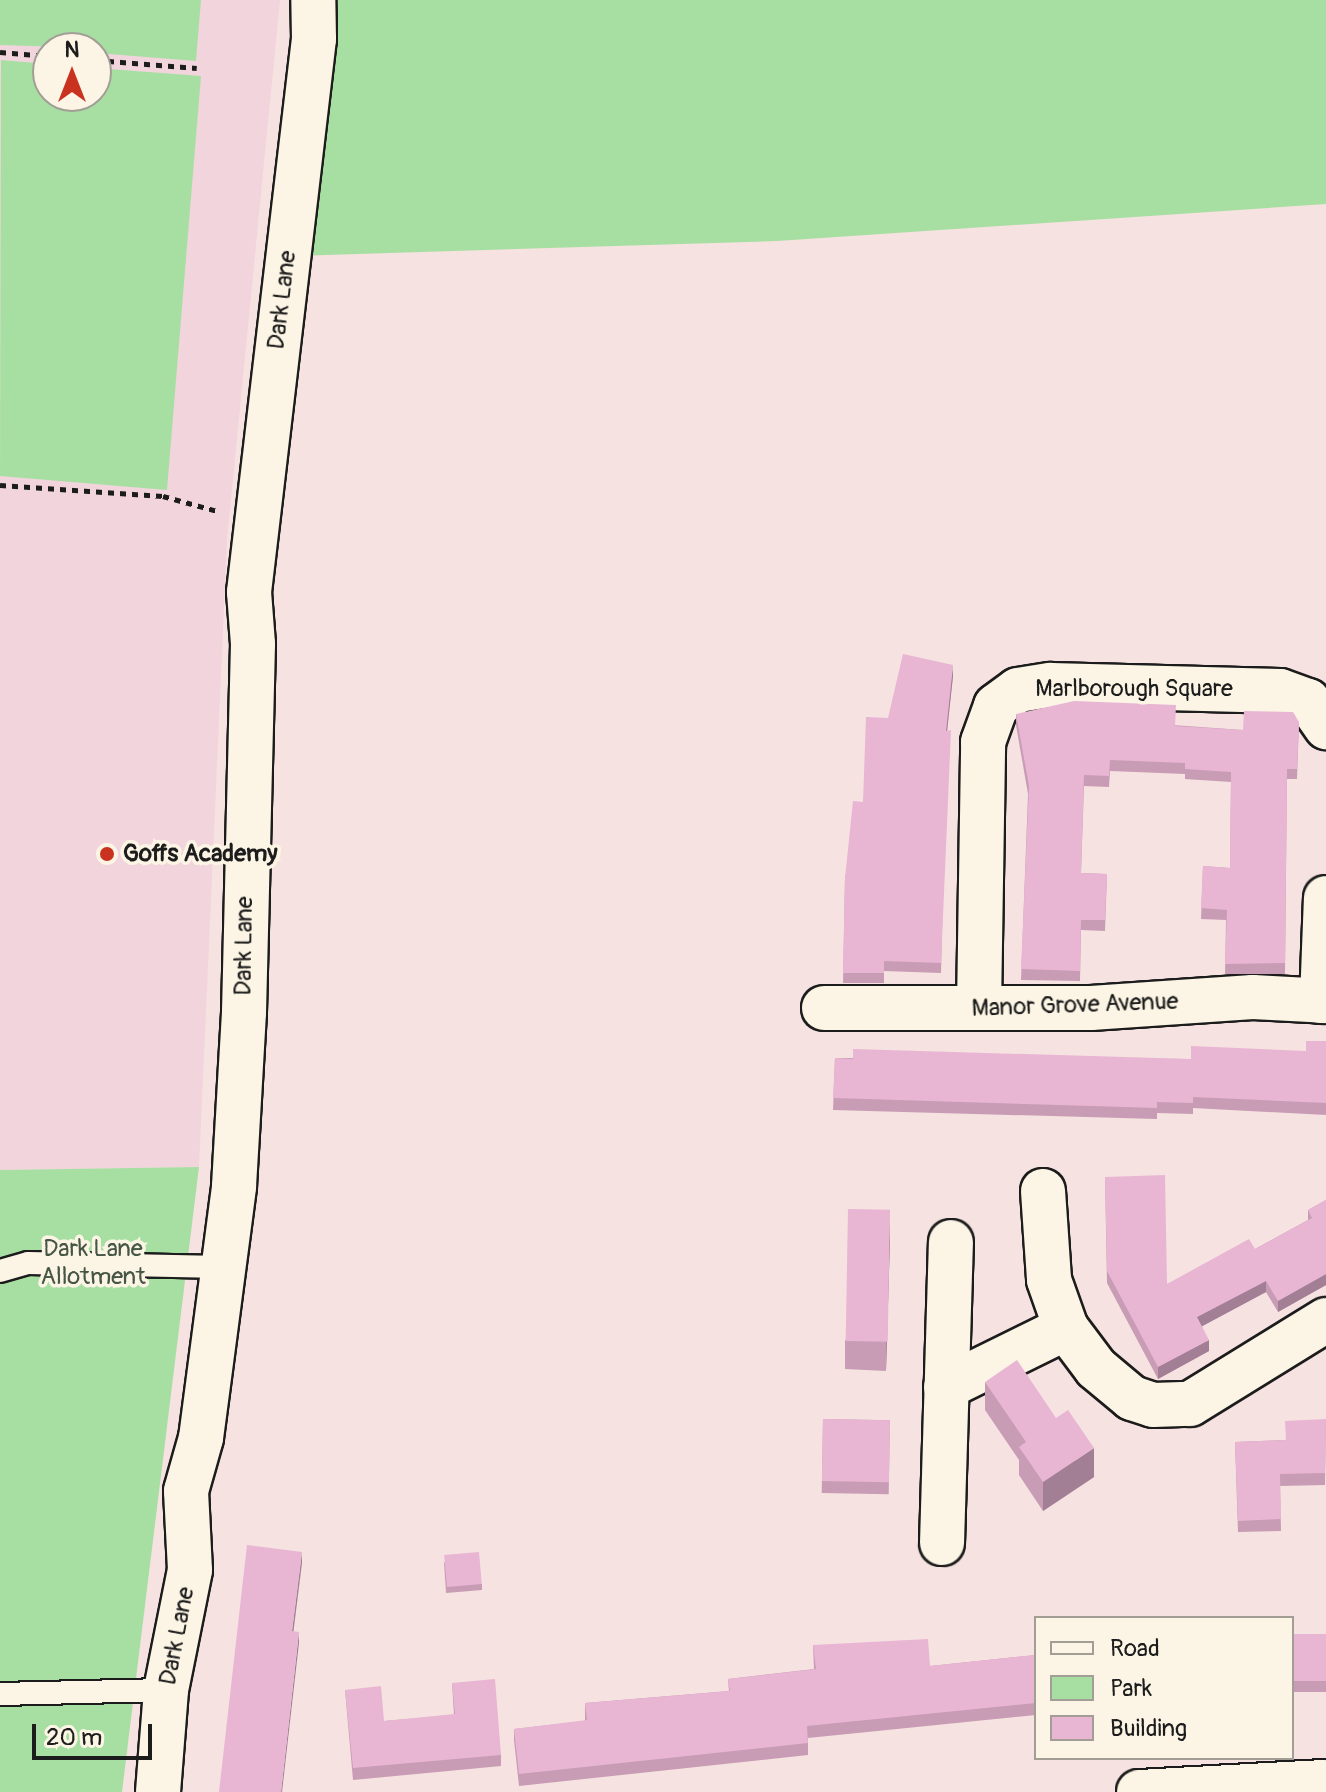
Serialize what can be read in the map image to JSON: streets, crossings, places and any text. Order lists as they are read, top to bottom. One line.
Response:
{"streets":{"street":["Dark Lane","Marlborough Square","Manor Grove Avenue"]},"crossings":[["Marlborough Square","Manor Grove Avenue"]],"parks":["Dark Lane Allotment"],"places":["Goffs Academy"],"legend":["Road","Park","Building"],"scale_bar":"20 m","north":"top"}
